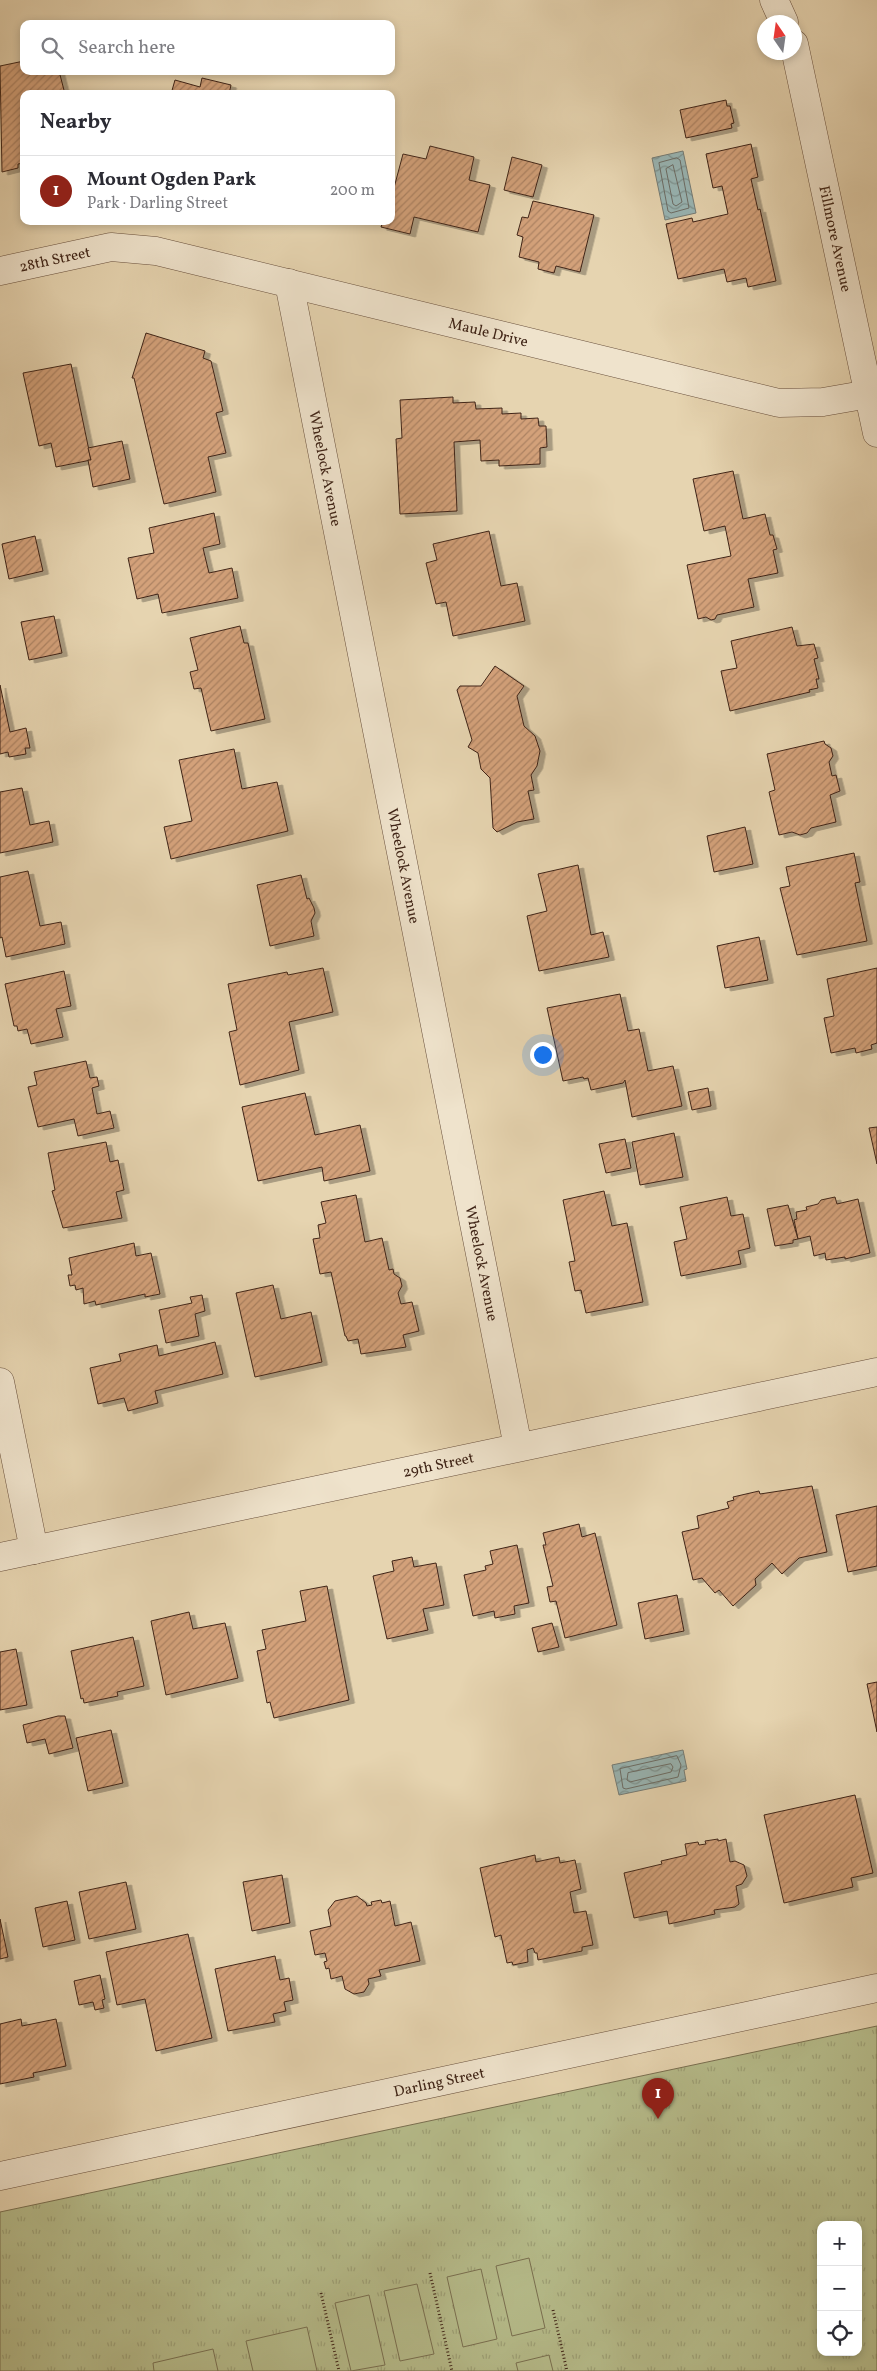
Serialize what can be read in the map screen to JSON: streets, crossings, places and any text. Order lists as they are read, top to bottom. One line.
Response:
{"streets":{"street":["Fillmore Avenue","28th Street","Maule Drive","Wheelock Avenue","29th Street","Darling Street"]},"crossings":[["Fillmore Avenue","Maule Drive"],["28th Street","Maule Drive"],["Maule Drive","Wheelock Avenue"],["Wheelock Avenue","29th Street"]],"north":"top","page":{"search":"Search here","heading":"Nearby","list":[{"mark":"1","name":"Mount Ogden Park","note":"Park · Darling Street","value":"200 m"}],"pins":"1","map_buttons":["+","−"]}}
